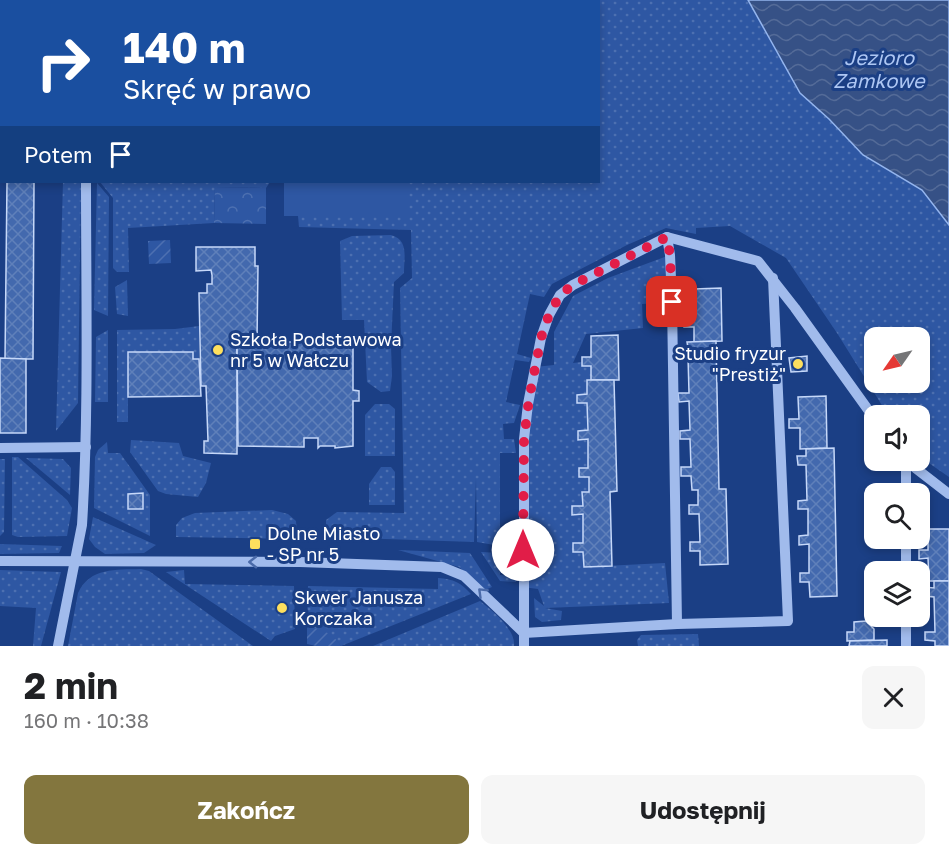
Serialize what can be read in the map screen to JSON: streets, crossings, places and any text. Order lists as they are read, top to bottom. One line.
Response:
{"water":["Jezioro Zamkowe"],"places":{"other":["Szkoła Podstawowa nr 5 w Wałczu","Studio fryzur \"Prestiż\"","Skwer Janusza Korczaka"],"transit":["Dolne Miasto - SP nr 5"]},"north":"bottom left","page":{"turn":["140 m","Skręć w prawo"],"then":"Potem","heading":["2 min","160 m · 10:38"],"buttons":["Zakończ","Udostępnij"]}}
